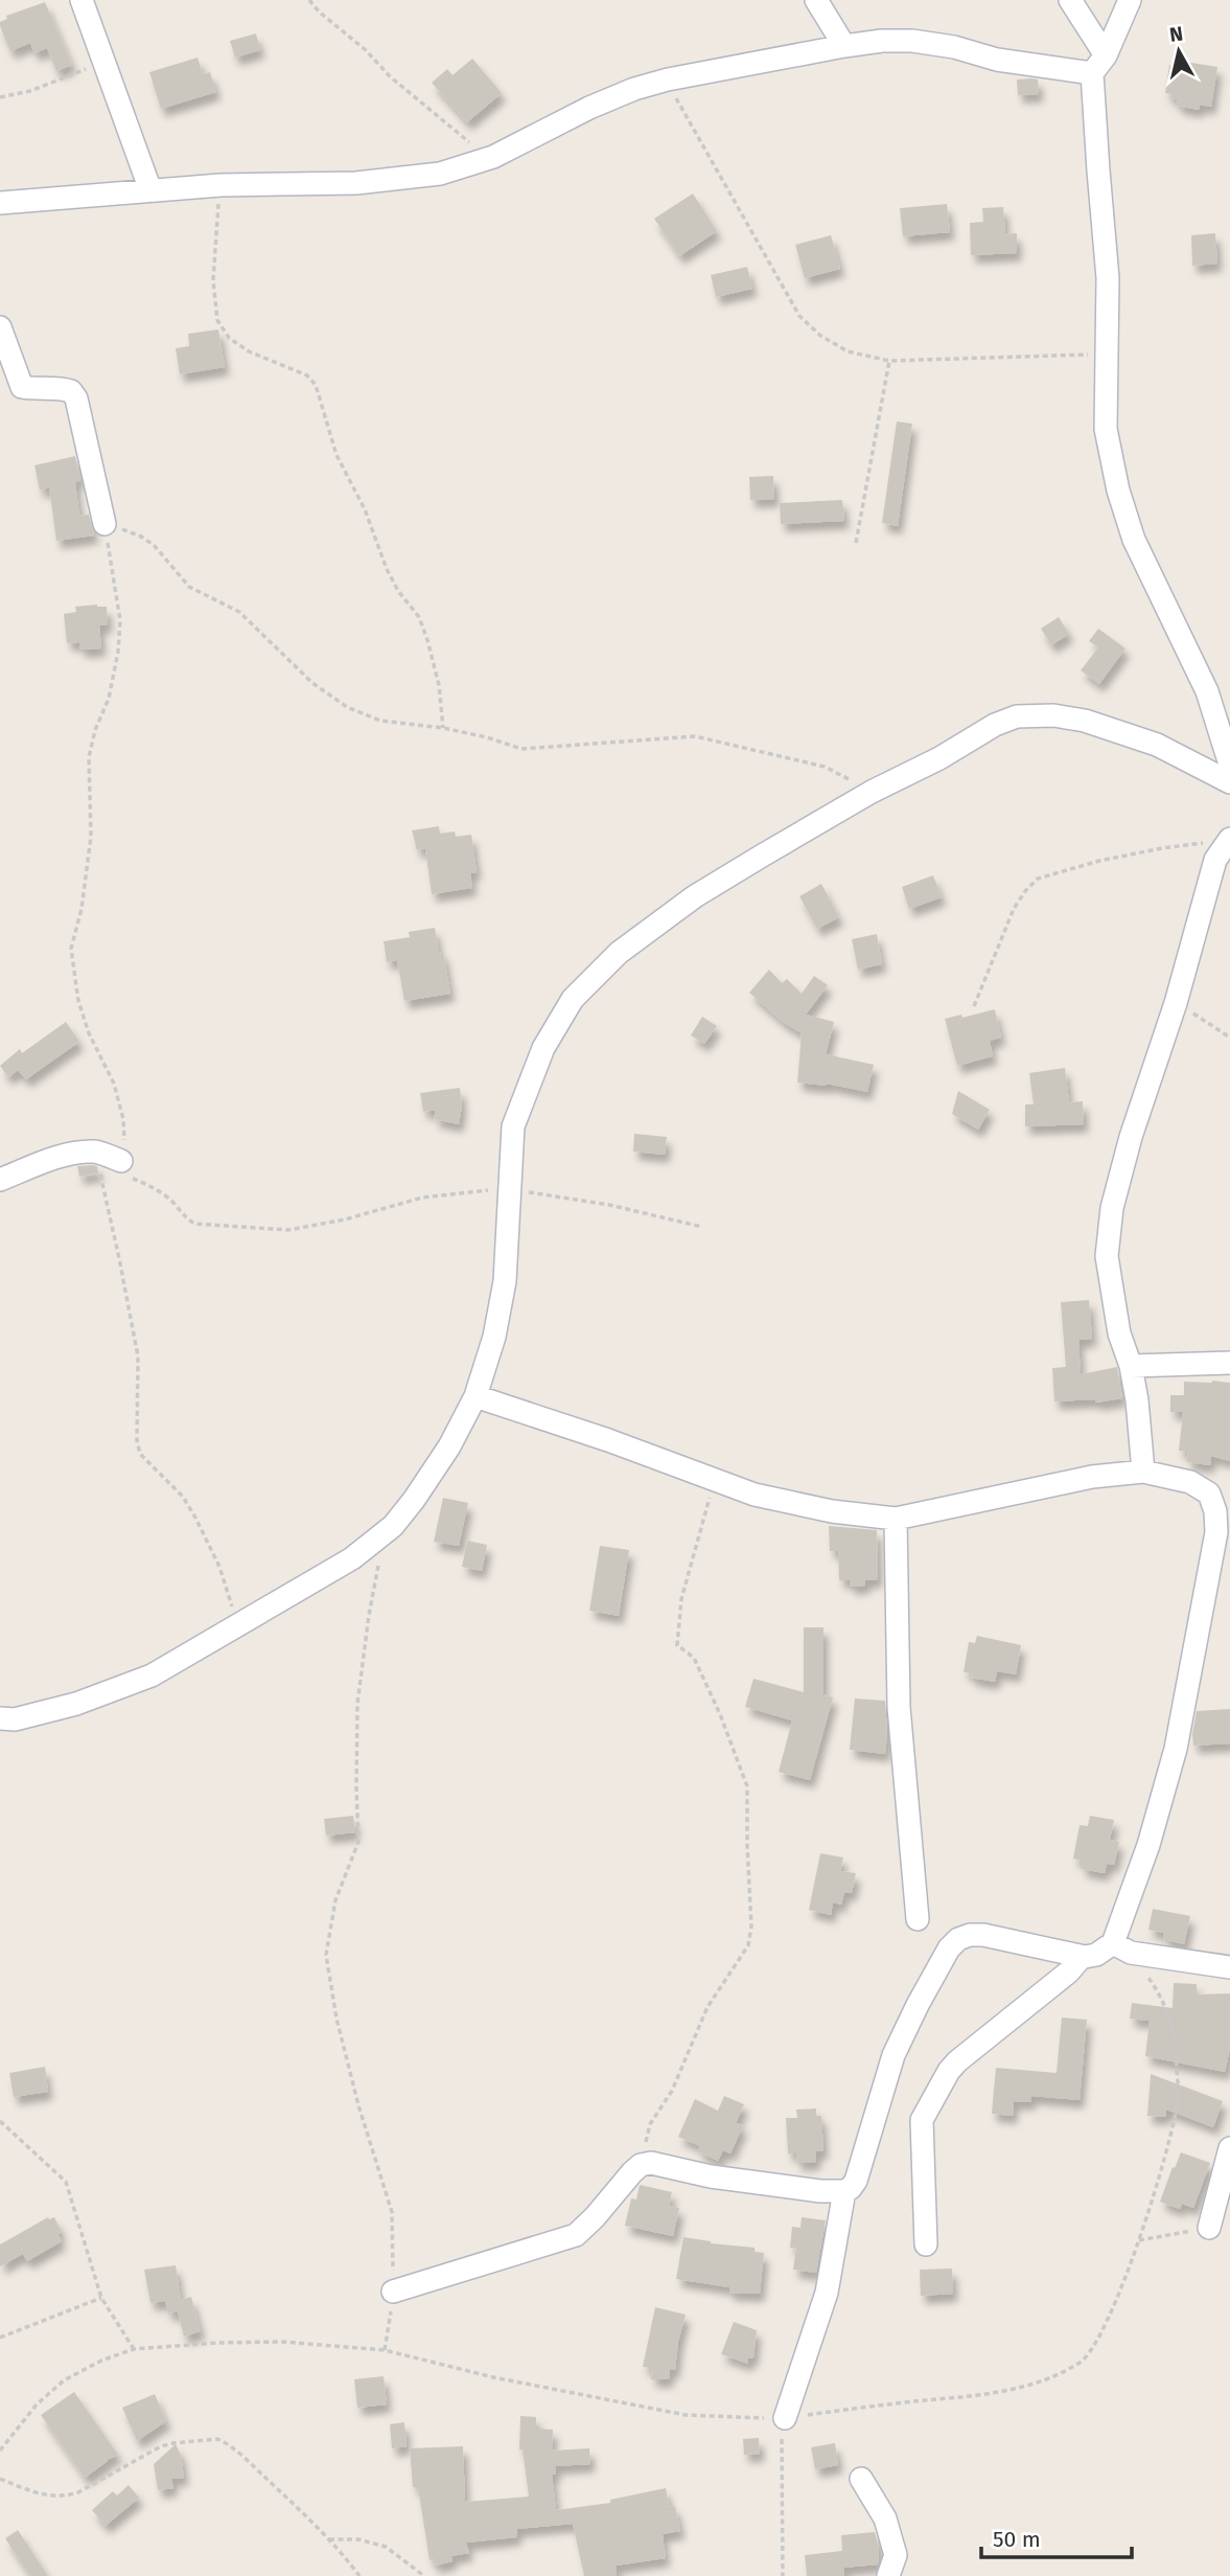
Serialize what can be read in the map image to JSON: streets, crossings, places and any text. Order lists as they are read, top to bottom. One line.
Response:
{"scale_bar":"50 m","north":"top"}
